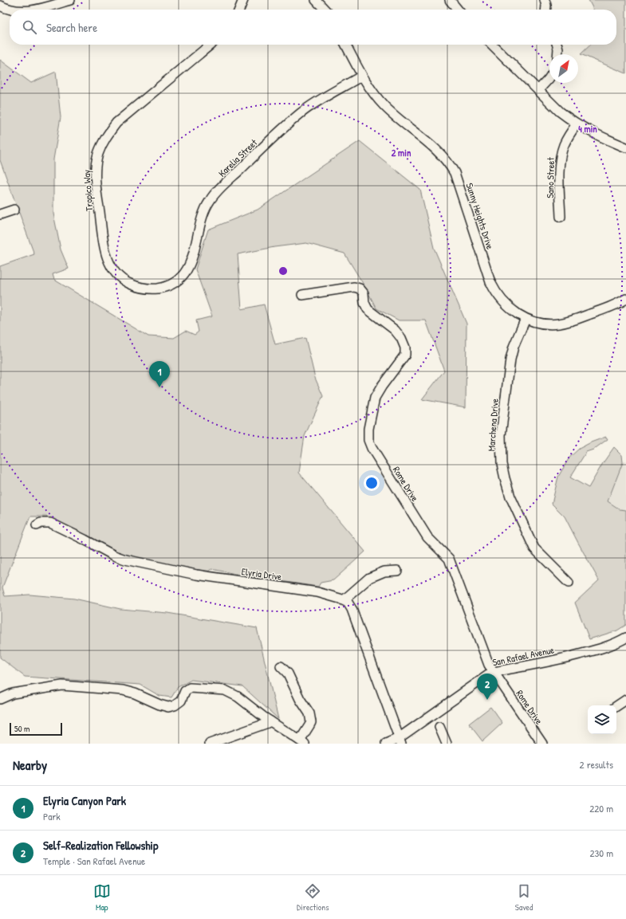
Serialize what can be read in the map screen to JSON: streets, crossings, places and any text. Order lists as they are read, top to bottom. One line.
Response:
{"streets":{"street":["Karelia Street","Sano Street","Tropico Way","Sunny Heights Drive","Marchena Drive","Rome Drive","Elyria Drive","San Rafael Avenue"]},"crossings":[["Karelia Street","Tropico Way"],["Karelia Street","Sunny Heights Drive"],["Sunny Heights Drive","Marchena Drive"],["Rome Drive","San Rafael Avenue"]],"scale_bar":"50 m","north":"top right","page":{"search":"Search here","pins":["1","2"],"scale":"50 m","heading":["Nearby","2 results"],"list":[{"mark":"1","name":"Elyria Canyon Park","note":"Park","value":"220 m"},{"mark":"2","name":"Self-Realization Fellowship","note":"Temple · San Rafael Avenue","value":"230 m"}],"nav":["Map","Directions","Saved"]},"rings":["4 min","2 min"]}
